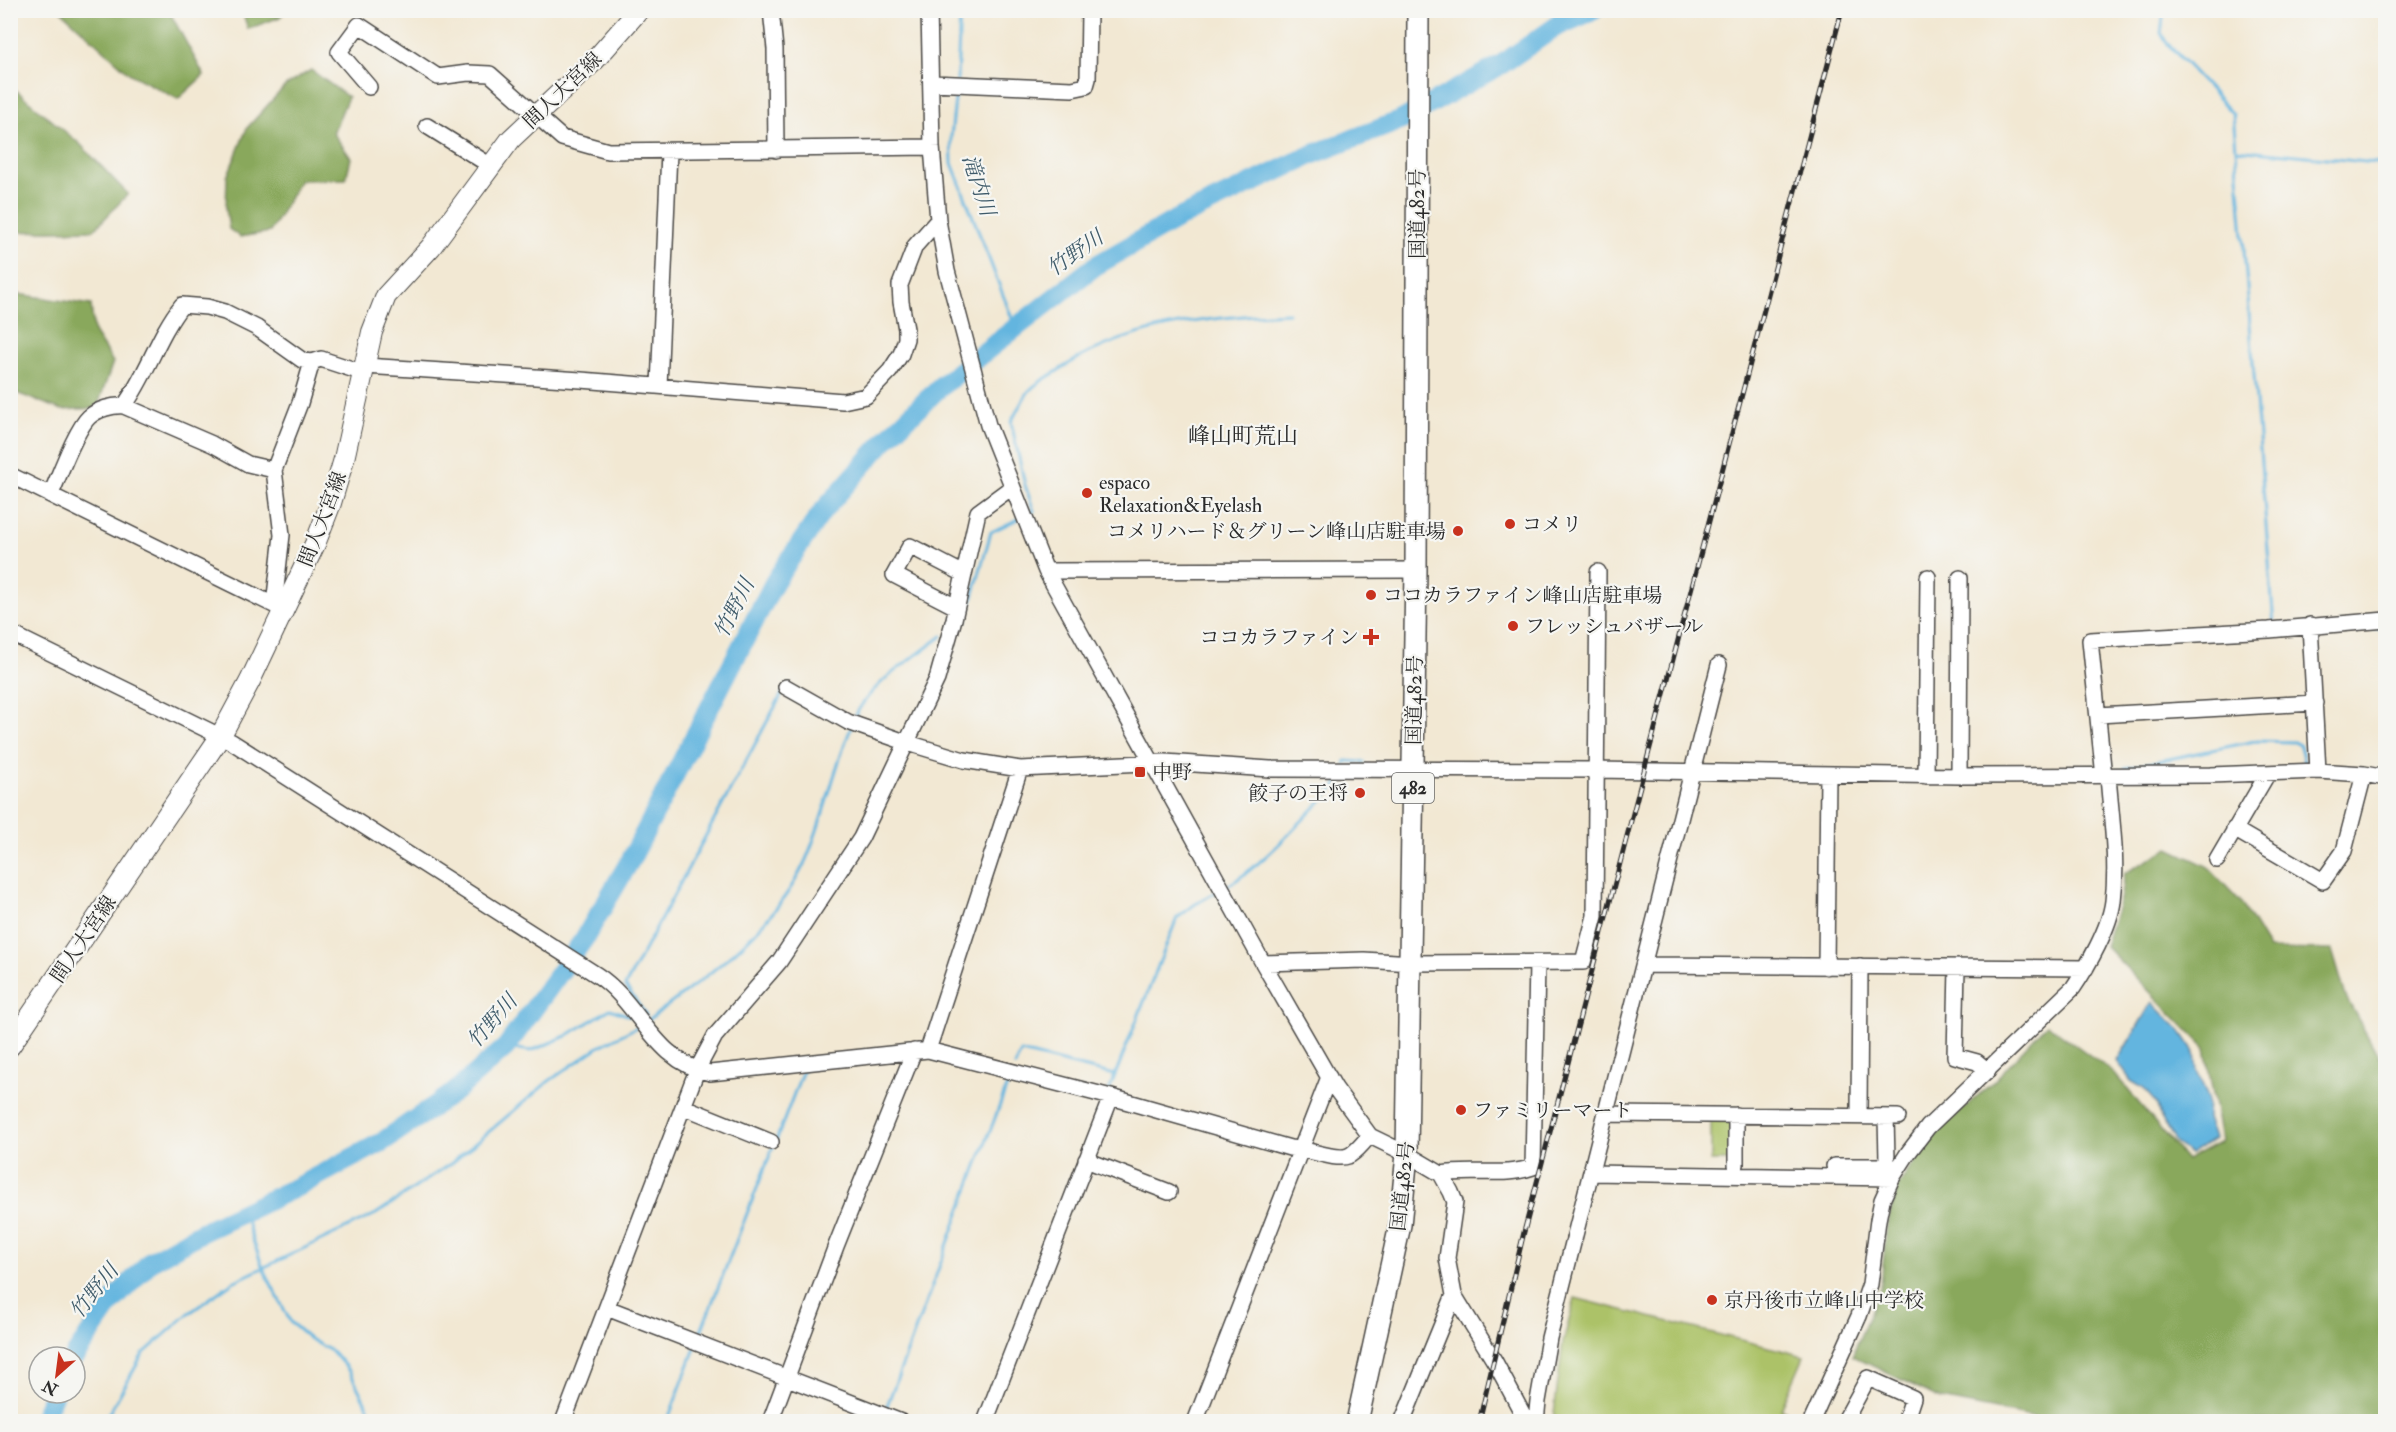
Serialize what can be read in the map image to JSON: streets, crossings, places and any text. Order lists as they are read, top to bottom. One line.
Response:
{"streets":{"highway":["国道482号","482"],"main road":["間人大宮線"]},"districts":["峰山町荒山"],"water":["滝内川","竹野川"],"places":{"other":["espaco Relaxation&Eyelash","コメリ","コメリハード＆グリーン峰山店駐車場","ココカラファイン峰山店駐車場","フレッシュバザール","餃子の王将","ファミリーマート","京丹後市立峰山中学校"],"health":["ココカラファイン"],"transit":["中野"]},"north":"bottom left"}
